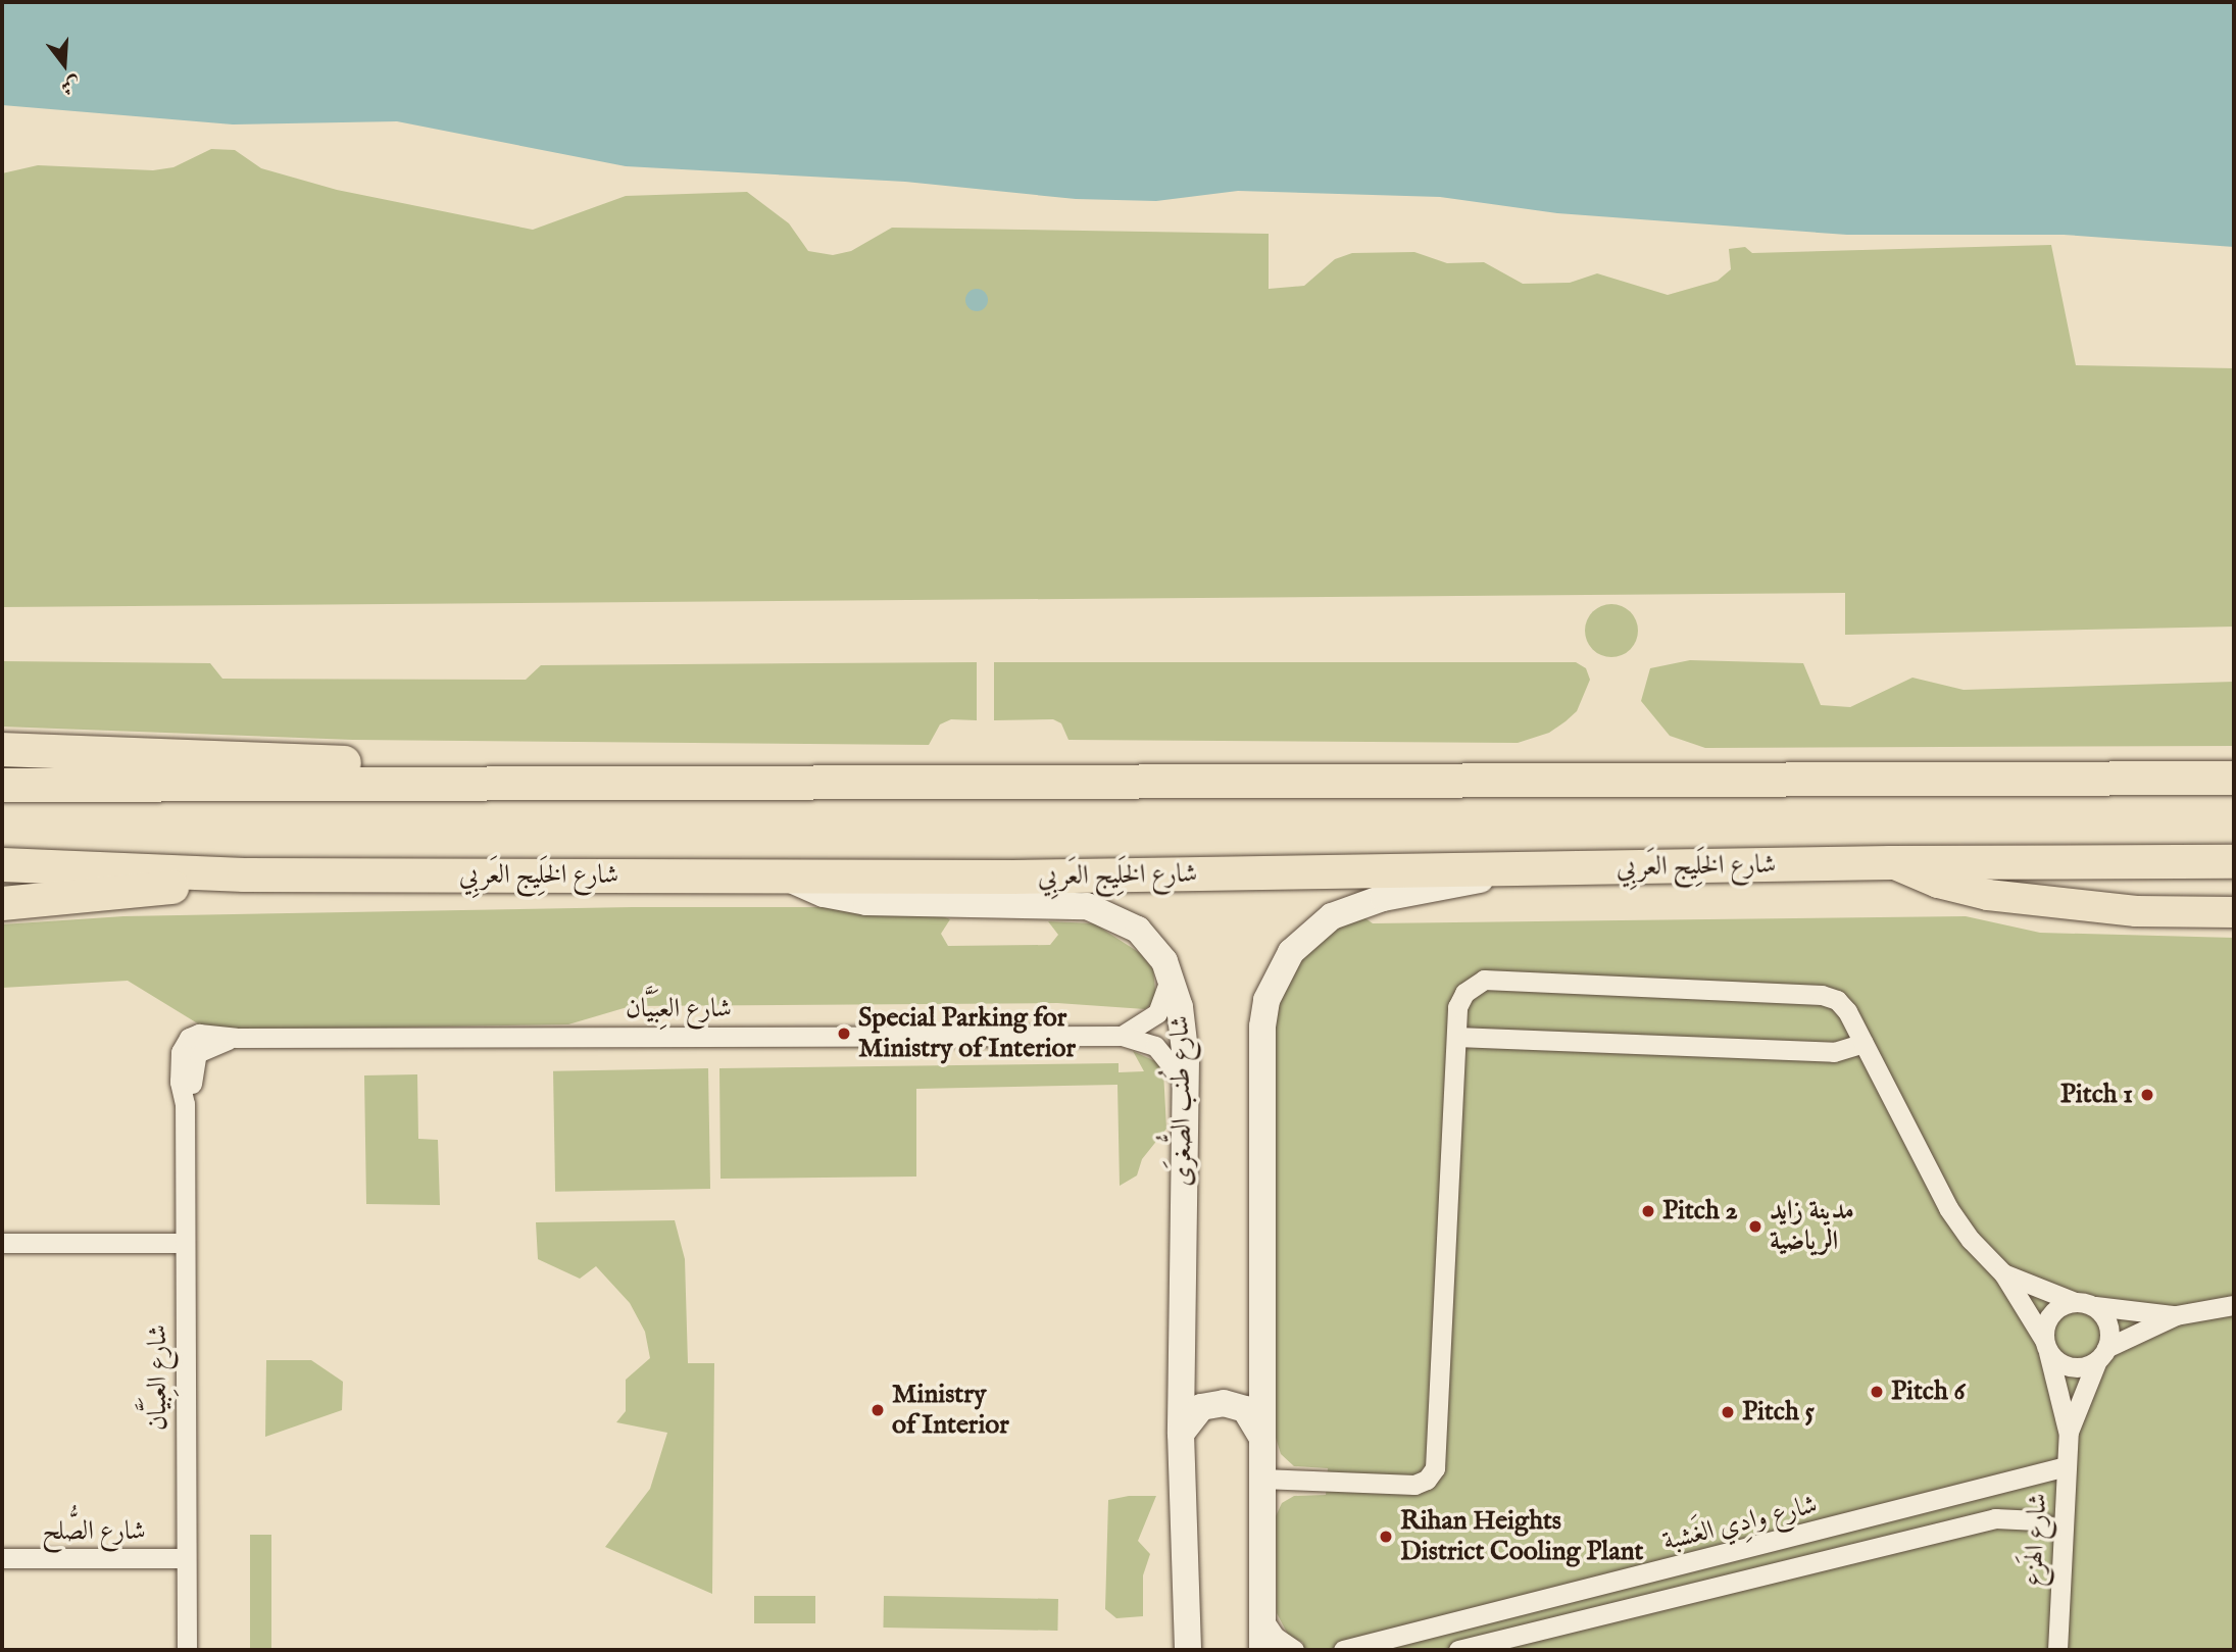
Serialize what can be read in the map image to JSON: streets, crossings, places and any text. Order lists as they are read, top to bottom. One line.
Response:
{"streets":{"highway":["شارع الخَلِيج العَربِي"],"street":["شارع العِبَيَّان","شارع طُنب الصُّغرَى","شارع وادِي الغَشبة","شارع الصُّلح","شارع الهَزع"]},"crossings":[["شارع الخَلِيج العَربِي","شارع طُنب الصُّغرَى"],["شارع العِبَيَّان","شارع طُنب الصُّغرَى"],["شارع العِبَيَّان","شارع الصُّلح"],["شارع وادِي الغَشبة","شارع الهَزع"]],"places":["Special Parking for Ministry of Interior","Pitch 1","Pitch 2","مدينة زايد الرياضية","Pitch 6","Ministry of Interior","Pitch 5","Rihan Heights District Cooling Plant"],"north":"bottom"}
